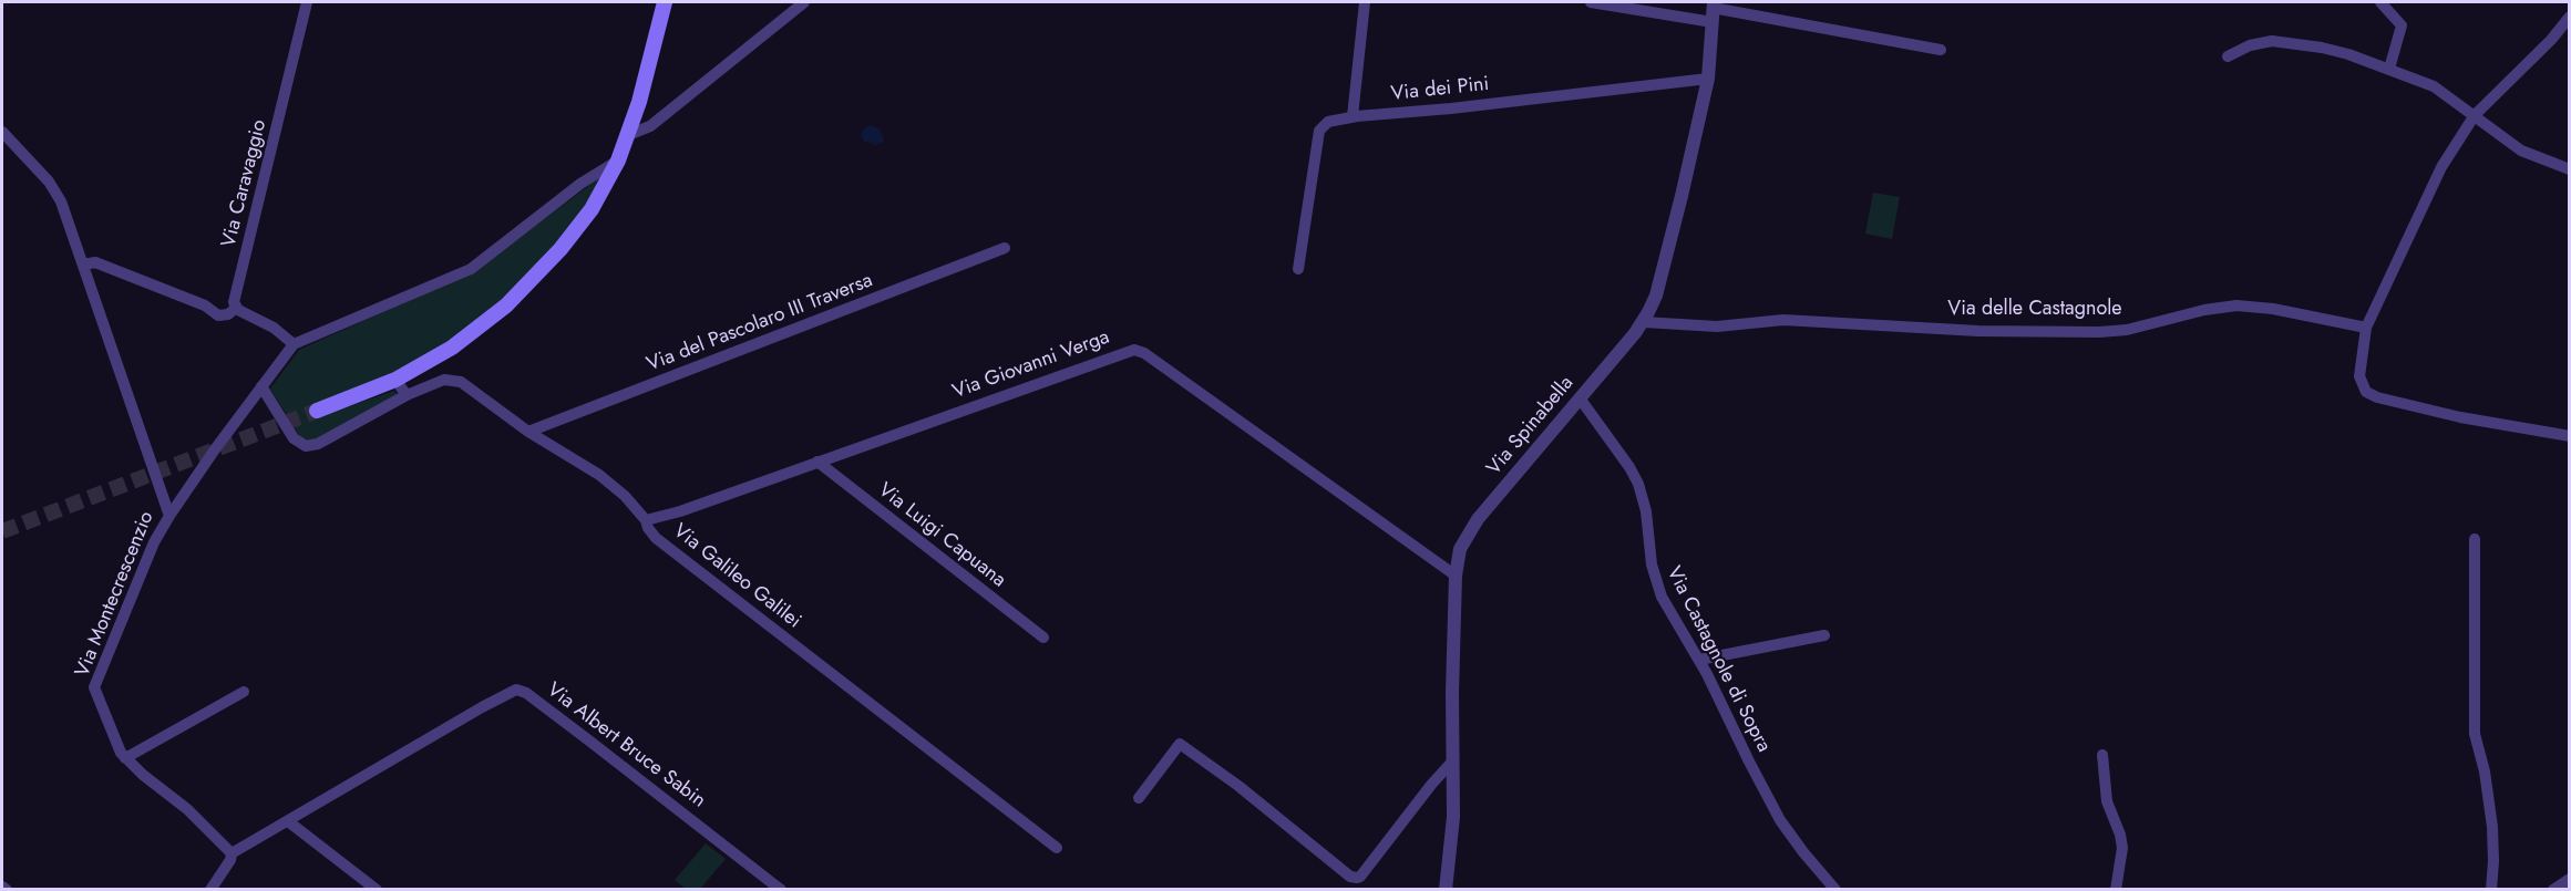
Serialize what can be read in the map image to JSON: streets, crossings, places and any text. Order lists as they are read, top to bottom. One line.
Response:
{"streets":{"street":["Via dei Pini","Via Caravaggio","Via delle Castagnole","Via del Pascolaro III Traversa","Via Giovanni Verga","Via Spinabella","Via Luigi Capuana","Via Galileo Galilei","Via Montecrescenzio","Via Castagnole di Sopra","Via Albert Bruce Sabin"]},"crossings":[["Via dei Pini","Via Spinabella"],["Via delle Castagnole","Via Spinabella"],["Via del Pascolaro III Traversa","Via Galileo Galilei"],["Via Giovanni Verga","Via Spinabella"],["Via Giovanni Verga","Via Luigi Capuana"],["Via Giovanni Verga","Via Galileo Galilei"],["Via Spinabella","Via Castagnole di Sopra"],["Via Montecrescenzio","Via Albert Bruce Sabin"]]}
